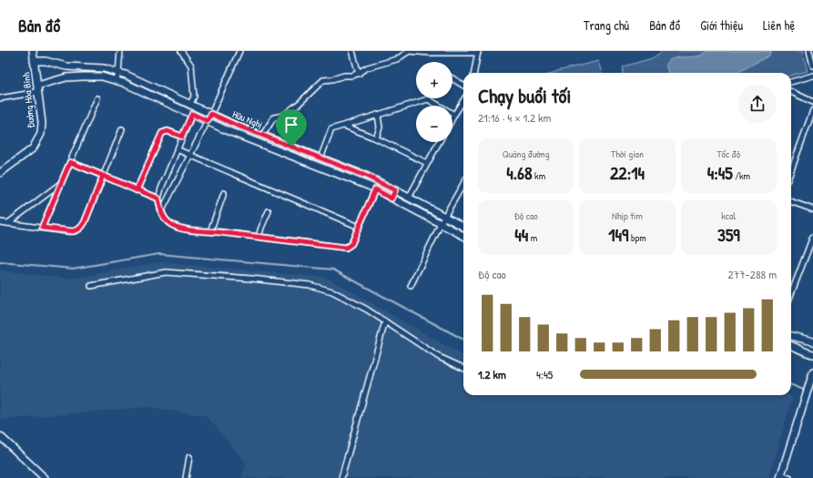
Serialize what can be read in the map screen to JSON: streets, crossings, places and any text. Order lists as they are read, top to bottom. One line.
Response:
{"streets":{"main road":["Đường Hòa Bình","Hữu Nghị"]},"crossings":[["Đường Hòa Bình","Hữu Nghị"]],"page":{"header":"Bản đồ","nav":["Trang chủ","Bản đồ","Giới thiệu","Liên hệ"],"map_buttons":["+","−"],"heading":["Chạy buổi tối","21:16 · 4 × 1.2 km"],"stats":[["Quãng đường","4.68 km"],["Thời gian","22:14"],["Tốc độ","4:45 /km"],["Độ cao","44 m"],["Nhịp tim","149 bpm"],["kcal","359"]],"chart":["Độ cao","277–288 m"],"list":[{"name":"1.2 km","note":"4:45"}]}}
